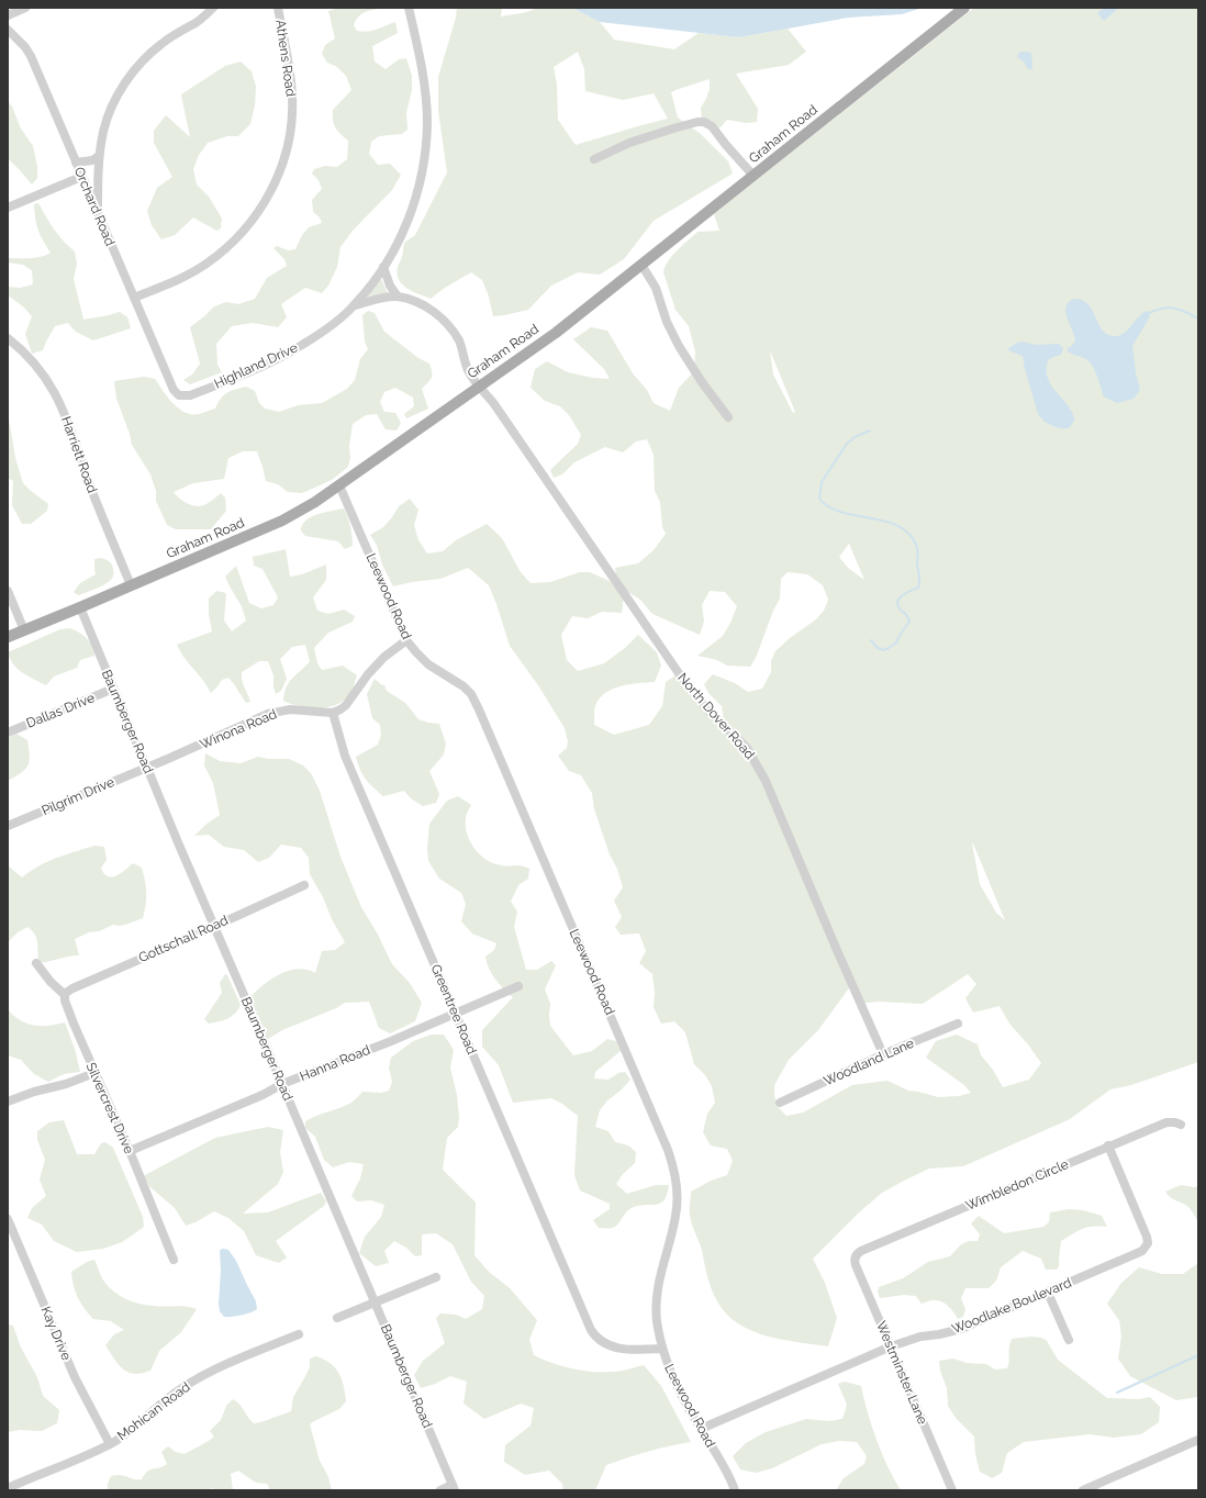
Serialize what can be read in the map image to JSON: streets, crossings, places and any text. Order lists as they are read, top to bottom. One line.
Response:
{"streets":{"main road":["Graham Road"],"street":["Athens Road","Orchard Road","Highland Drive","Harriett Road","Leewood Road","Dallas Drive","North Dover Road","Baumberger Road","Winona Road","Pilgrim Drive","Gottschall Road","Greentree Road","Woodland Lane","Hanna Road","Silvercrest Drive","Wimbledon Circle","Woodlake Boulevard","Kay Drive","Westminster Lane","Mohican Road"]},"crossings":[["Athens Road","Orchard Road"],["Graham Road","Harriett Road"],["Graham Road","Leewood Road"],["Graham Road","North Dover Road"],["Graham Road","Baumberger Road"],["Orchard Road","Highland Drive"],["Leewood Road","Greentree Road"],["Leewood Road","Woodlake Boulevard"],["Dallas Drive","Baumberger Road"],["North Dover Road","Woodland Lane"],["Baumberger Road","Winona Road"],["Baumberger Road","Pilgrim Drive"],["Baumberger Road","Gottschall Road"],["Baumberger Road","Hanna Road"],["Winona Road","Pilgrim Drive"],["Winona Road","Greentree Road"],["Gottschall Road","Silvercrest Drive"],["Greentree Road","Hanna Road"],["Hanna Road","Silvercrest Drive"],["Wimbledon Circle","Woodlake Boulevard"],["Wimbledon Circle","Westminster Lane"],["Woodlake Boulevard","Westminster Lane"],["Kay Drive","Mohican Road"]]}
